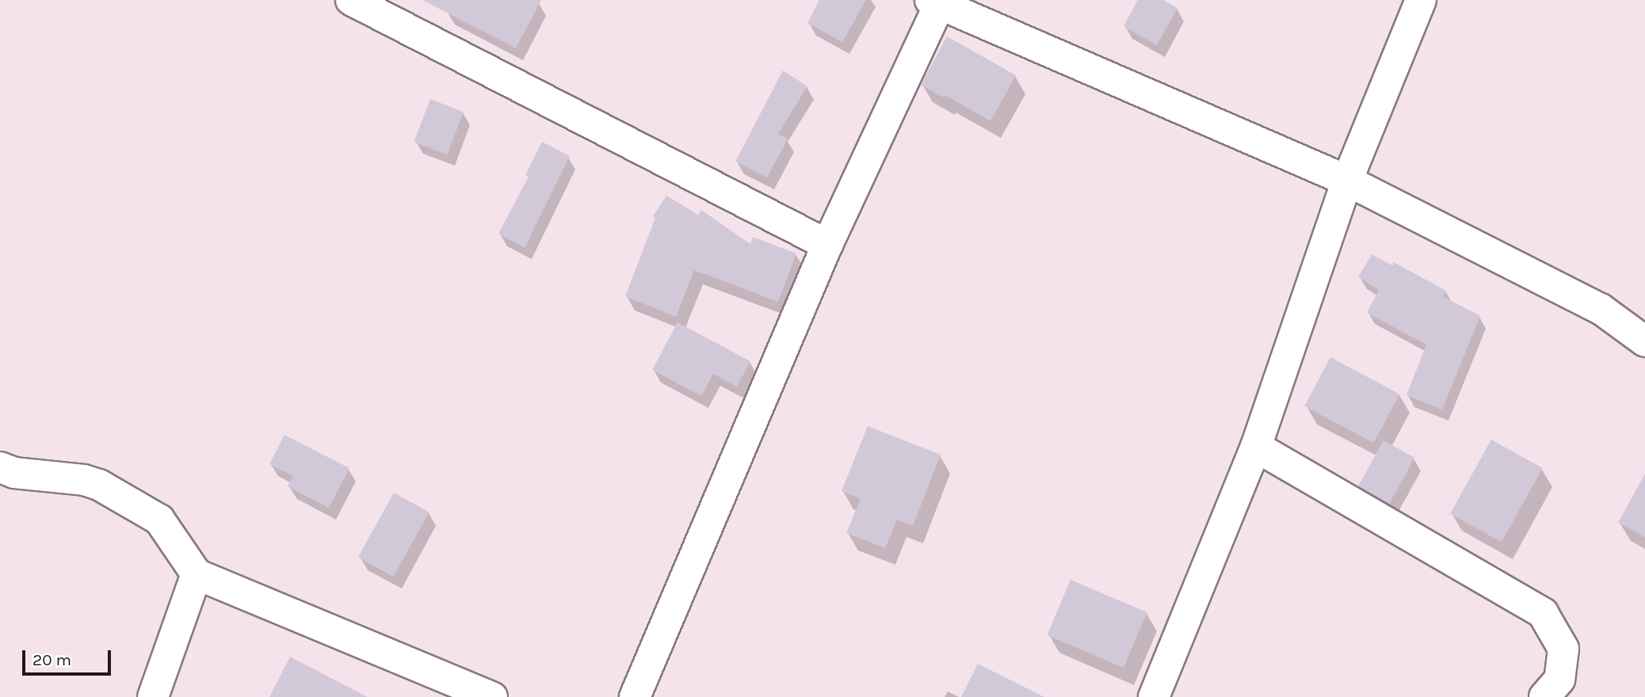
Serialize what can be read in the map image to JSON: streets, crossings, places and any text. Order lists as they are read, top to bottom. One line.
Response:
{"scale_bar":"20 m"}
